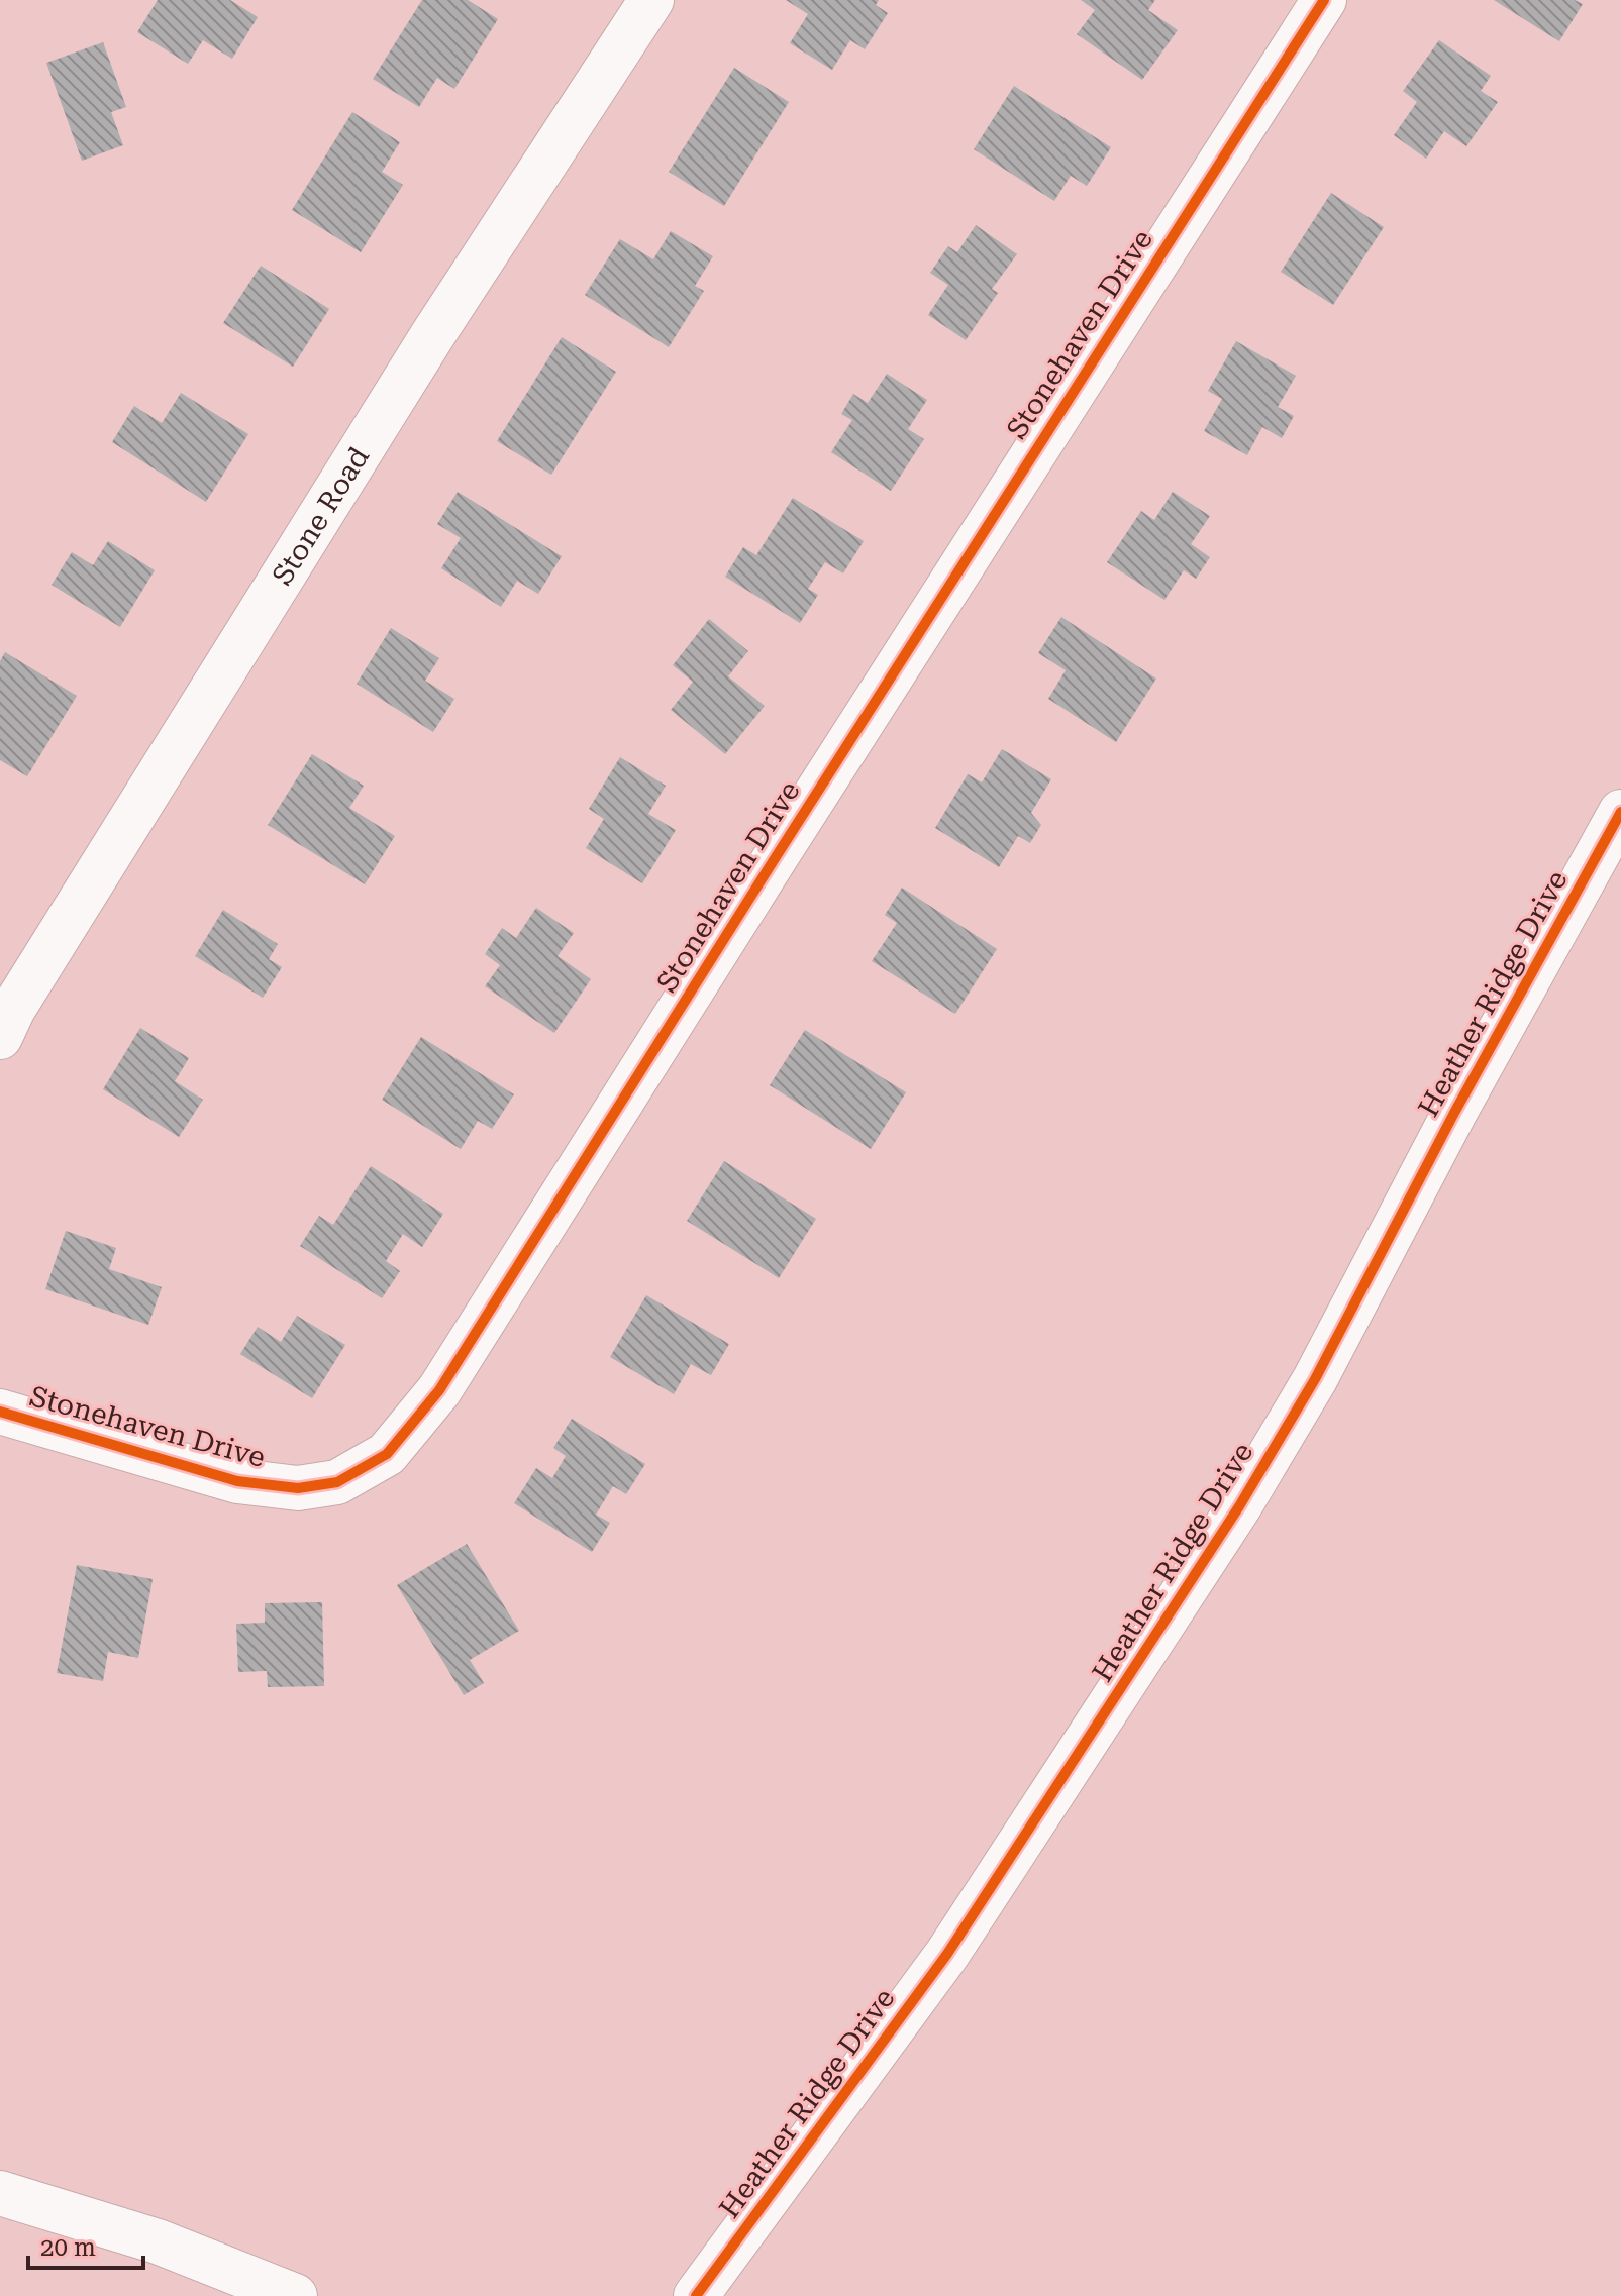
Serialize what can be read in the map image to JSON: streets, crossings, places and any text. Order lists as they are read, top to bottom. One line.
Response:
{"streets":{"street":["Stonehaven Drive","Stone Road","Heather Ridge Drive"]},"scale_bar":"20 m"}
